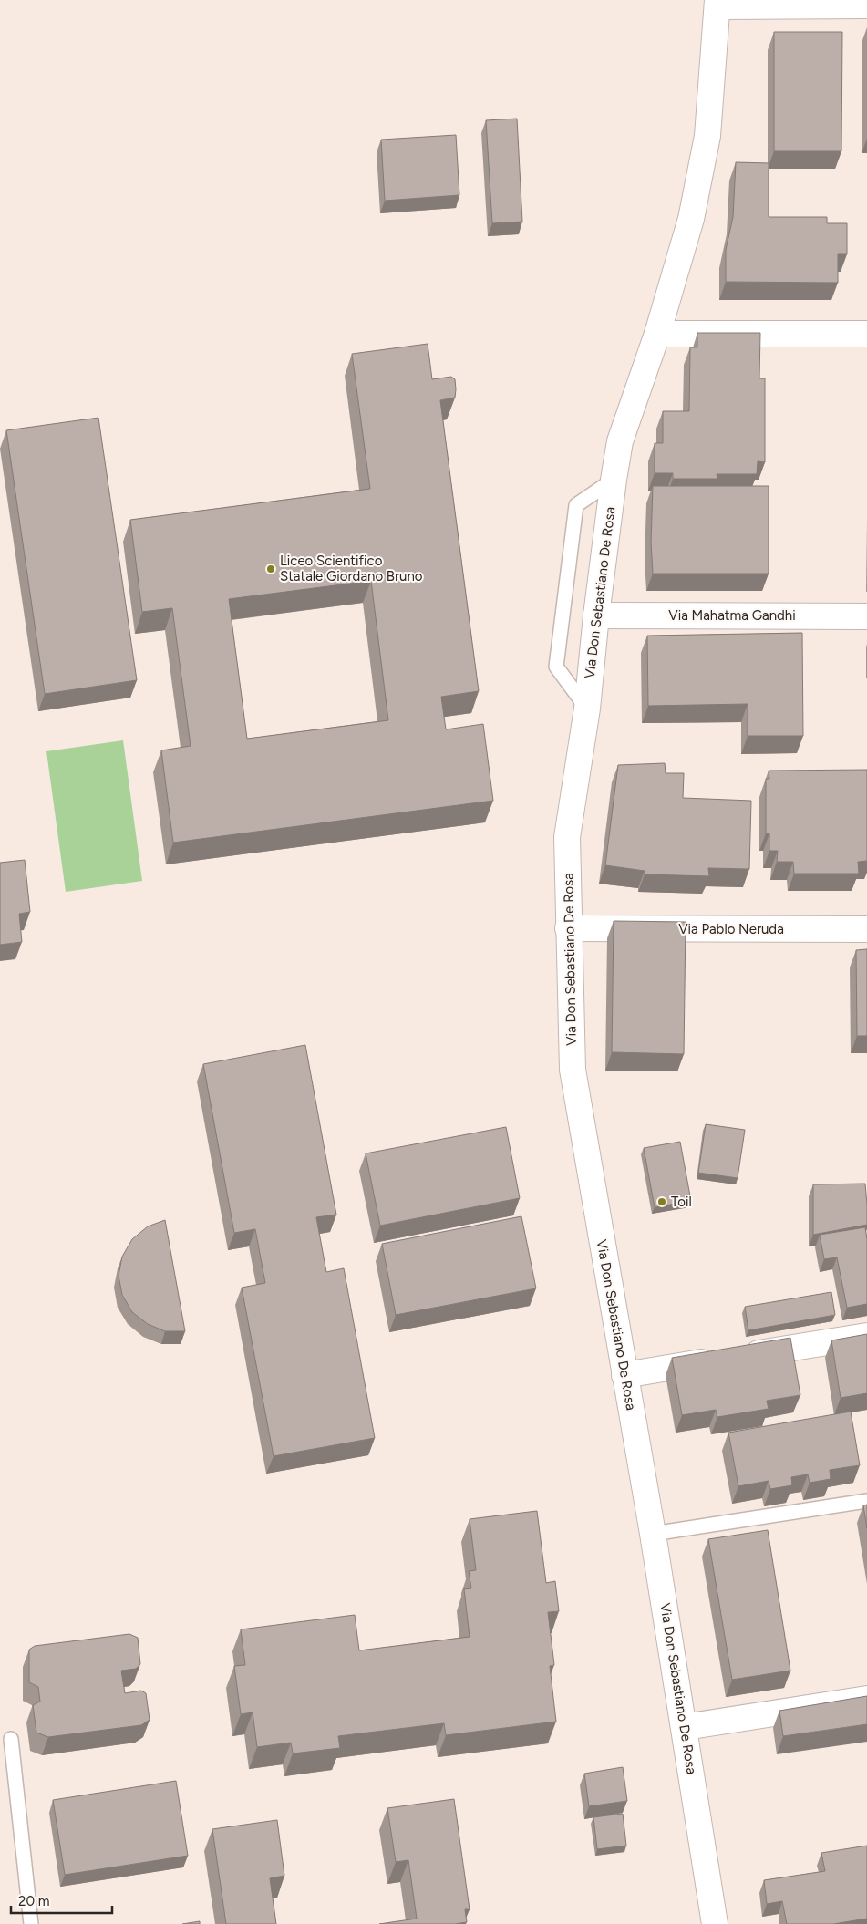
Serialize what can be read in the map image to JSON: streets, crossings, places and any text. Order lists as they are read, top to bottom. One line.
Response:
{"streets":{"street":["Via Don Sebastiano De Rosa","Via Mahatma Gandhi","Via Pablo Neruda"]},"crossings":[["Via Don Sebastiano De Rosa","Via Mahatma Gandhi"],["Via Don Sebastiano De Rosa","Via Pablo Neruda"]],"places":["Liceo Scientifico Statale Giordano Bruno","Toil"],"scale_bar":"20 m"}
